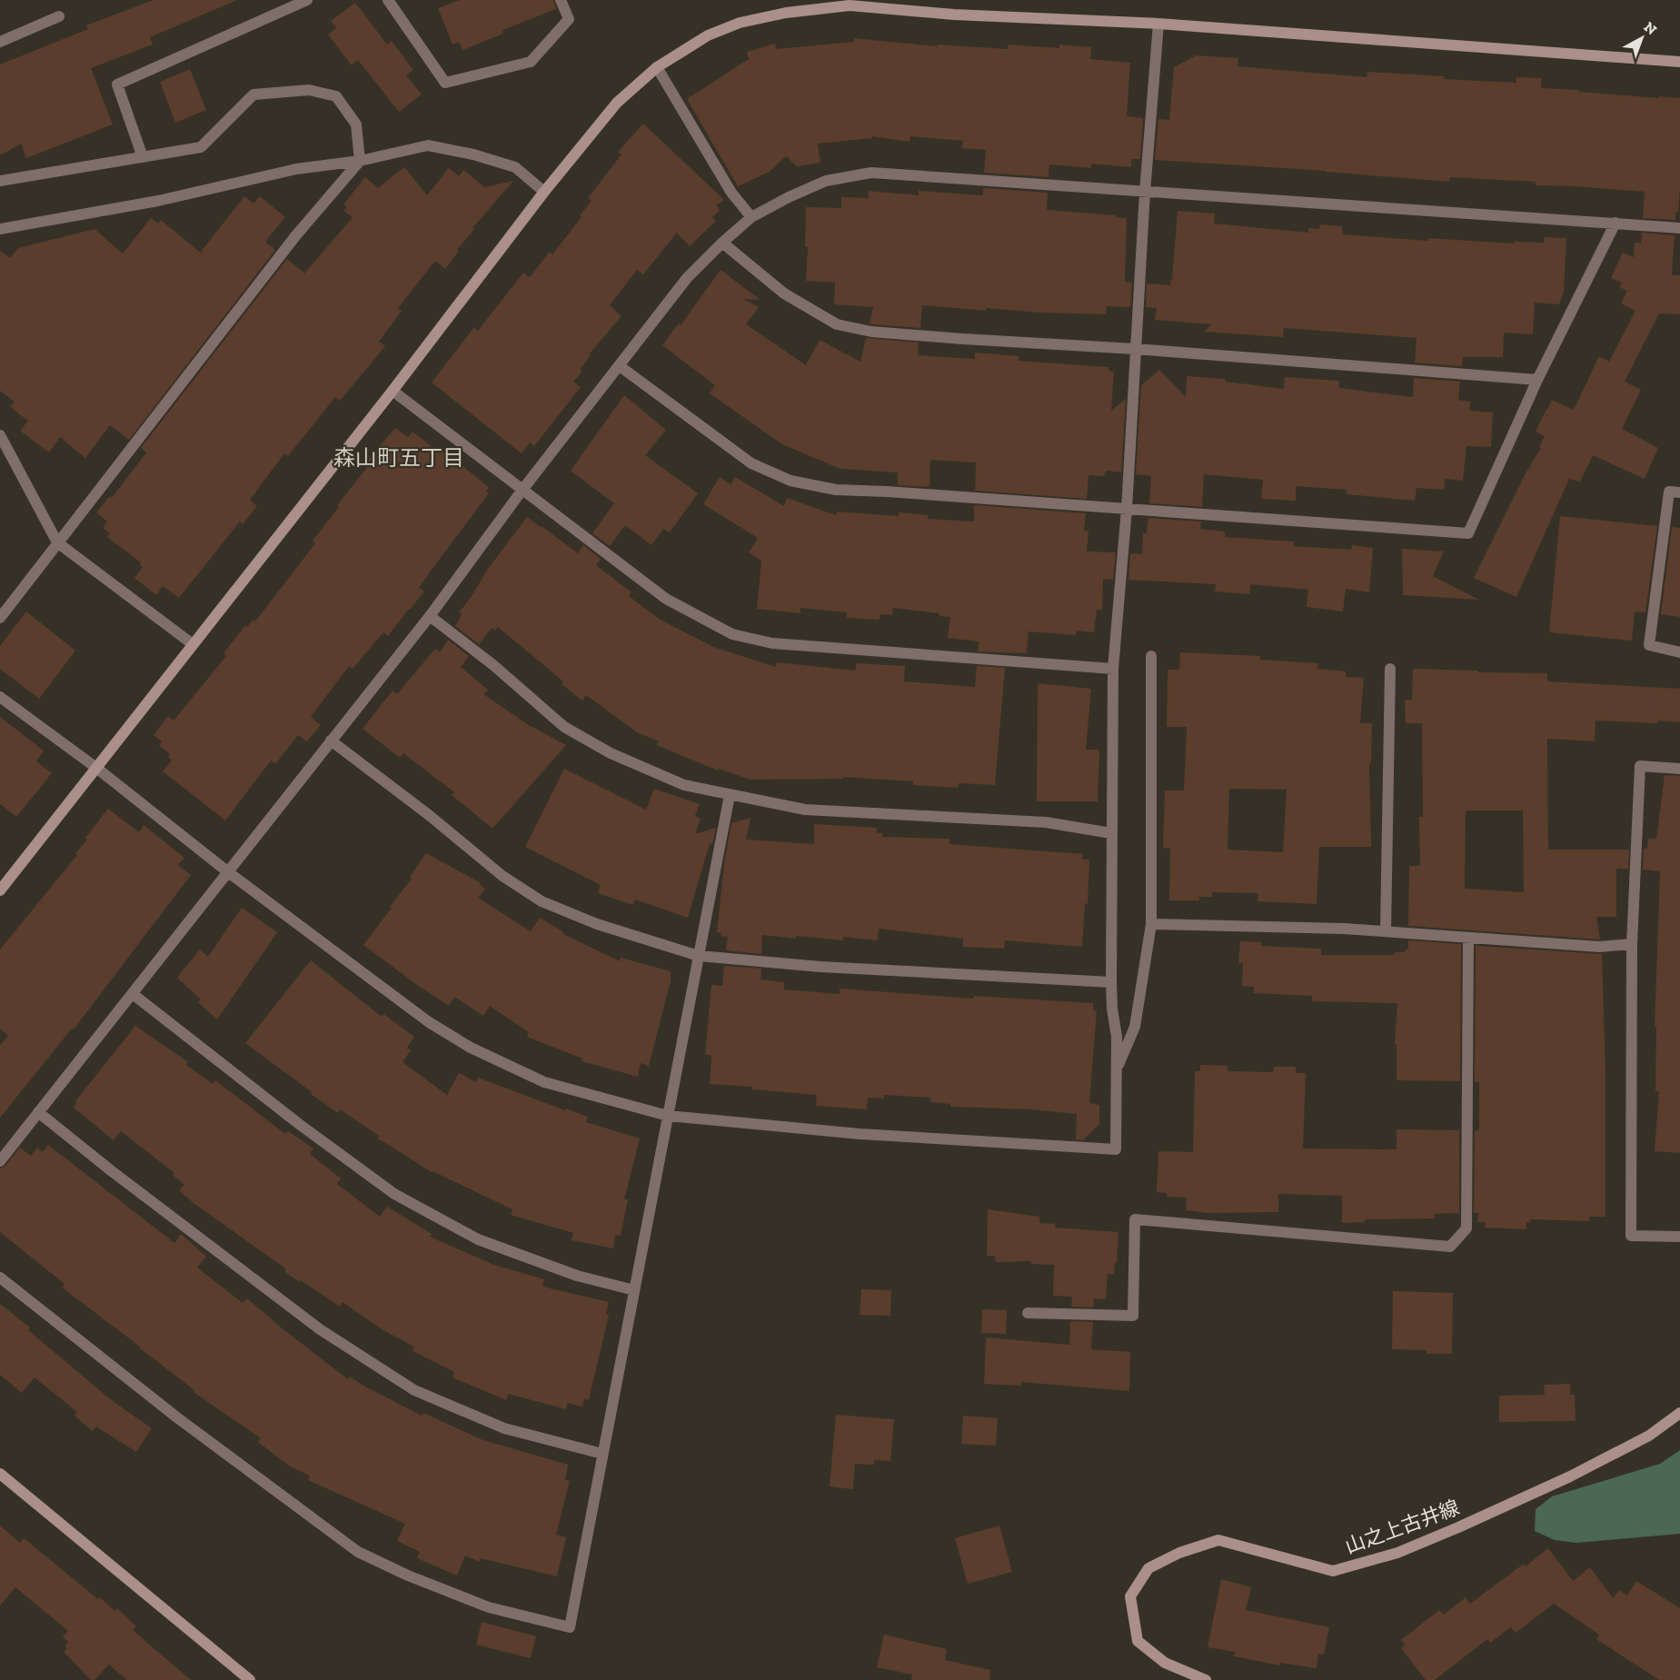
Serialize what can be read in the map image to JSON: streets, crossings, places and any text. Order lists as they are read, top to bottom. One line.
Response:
{"streets":{"street":["山之上古井線"]},"districts":["森山町五丁目"],"north":"top right"}
